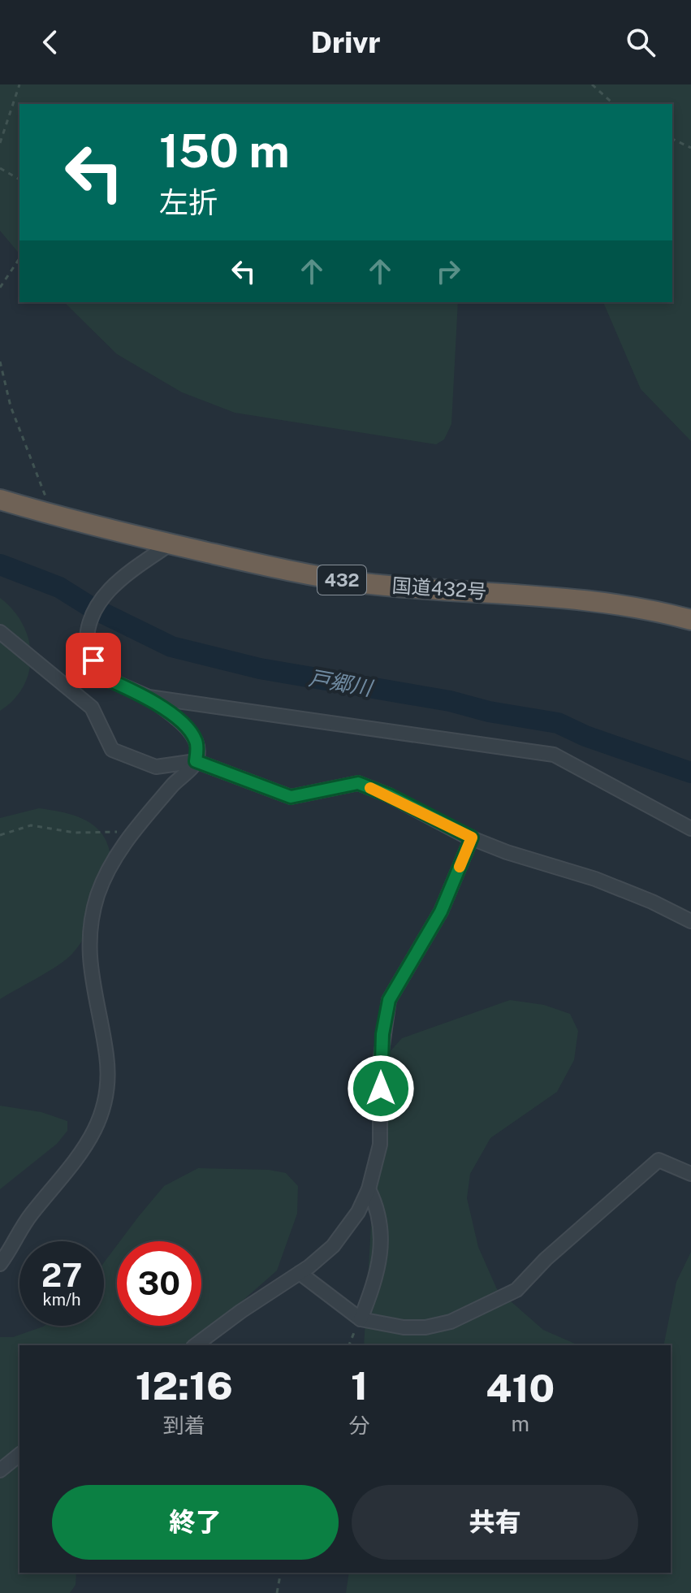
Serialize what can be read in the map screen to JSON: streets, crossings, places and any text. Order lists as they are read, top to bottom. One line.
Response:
{"streets":{"highway":["432","国道432号"]},"water":["戸郷川"],"page":{"header":"Drivr","turn":["150 m","左折"],"speed":"27 km/h","limit":"30","eta":["12:16","到着","1","分","410","m"],"buttons":["終了","共有"]}}
